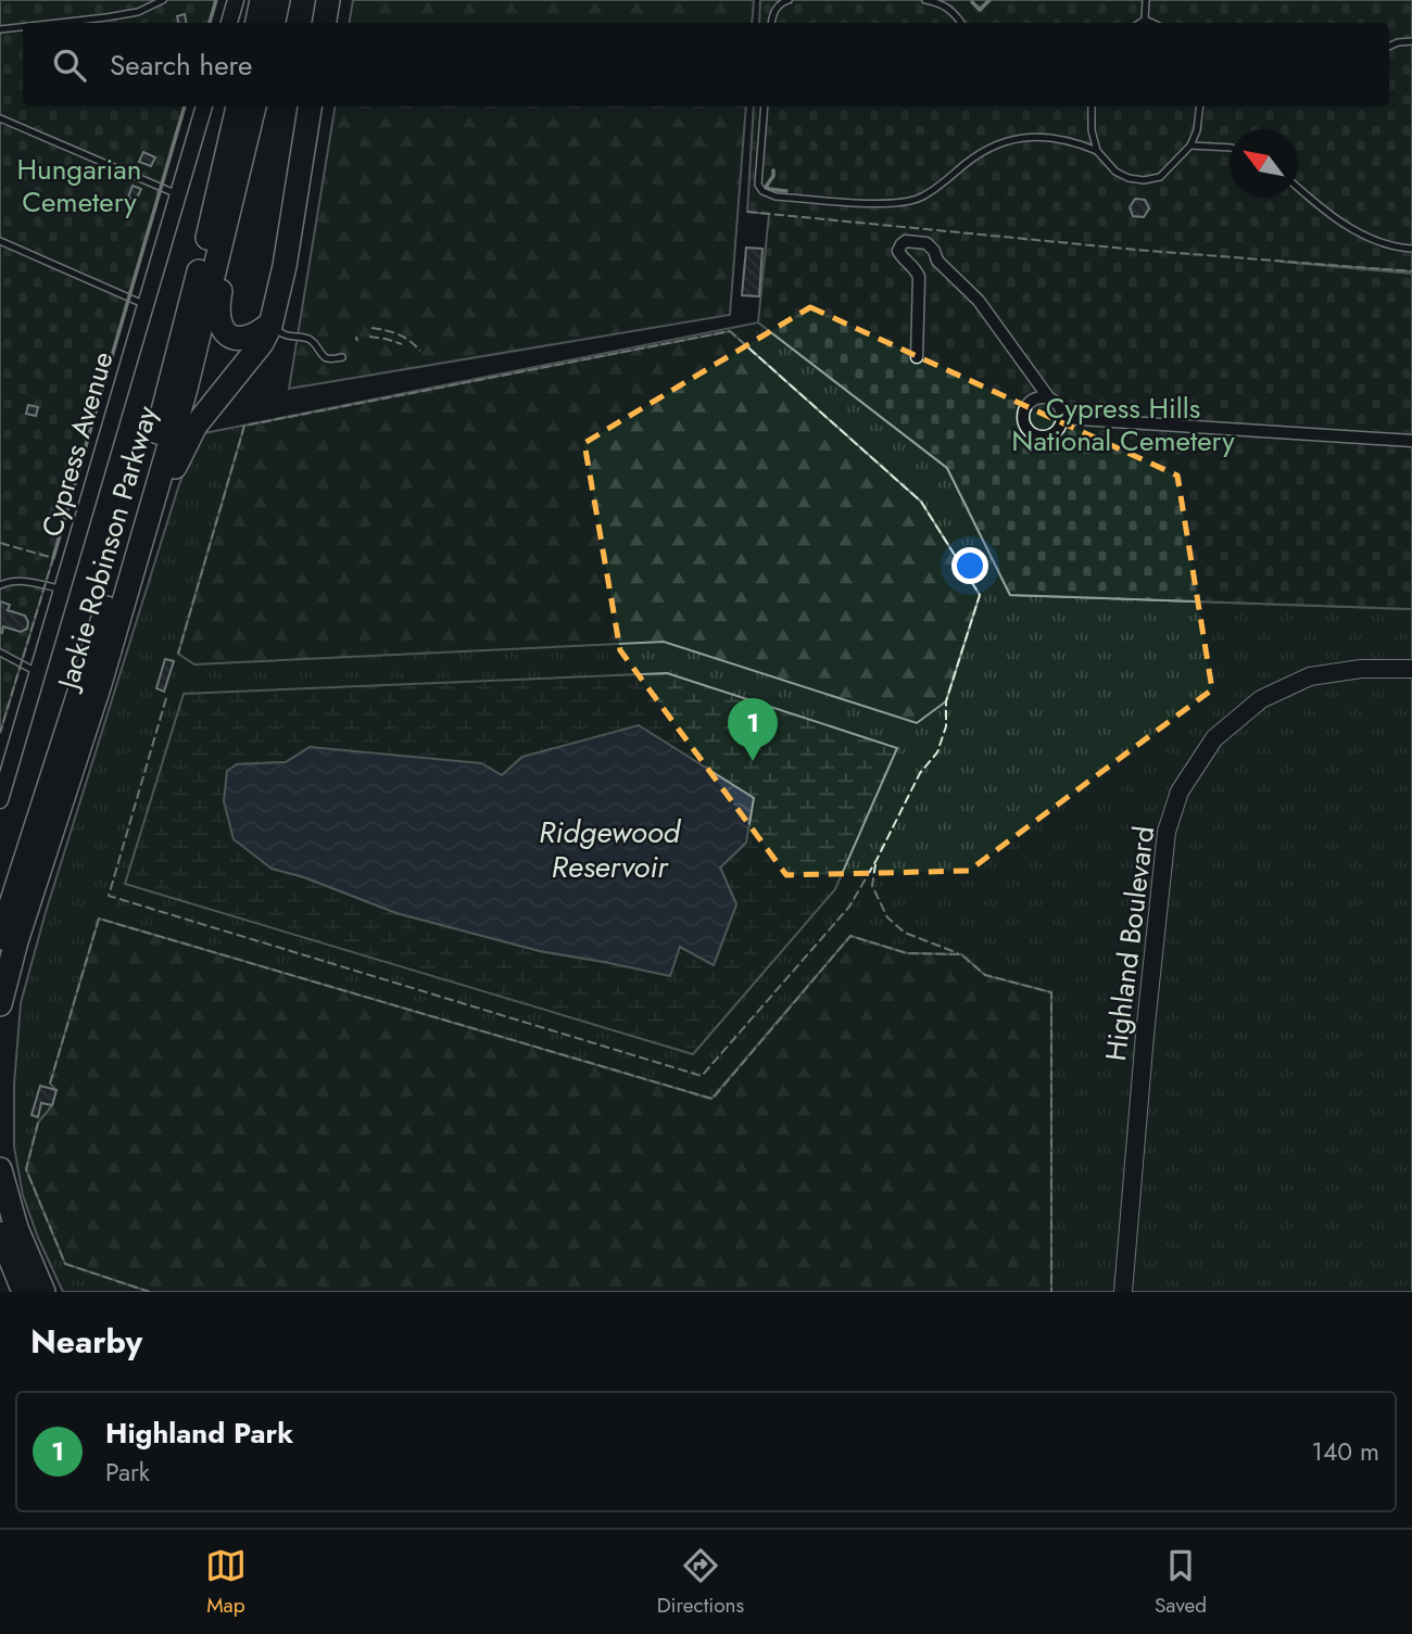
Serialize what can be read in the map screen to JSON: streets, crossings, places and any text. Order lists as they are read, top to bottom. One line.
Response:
{"streets":{"highway":["Jackie Robinson Parkway"],"main road":["Highland Boulevard"],"street":["Cypress Avenue"]},"water":["Ridgewood Reservoir"],"parks":["Hungarian Cemetery","Cypress Hills National Cemetery"],"north":"top left","page":{"search":"Search here","pins":"1","heading":"Nearby","list":[{"mark":"1","name":"Highland Park","note":"Park","value":"140 m"}],"nav":["Map","Directions","Saved"]}}
